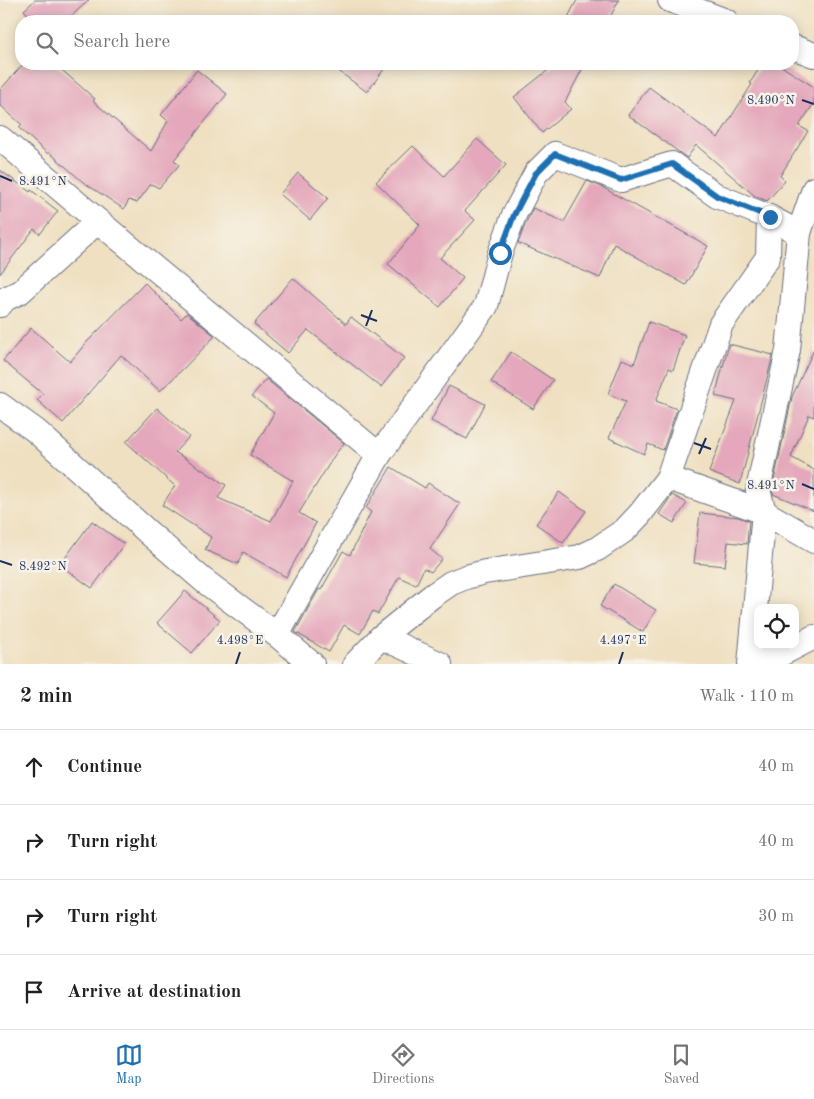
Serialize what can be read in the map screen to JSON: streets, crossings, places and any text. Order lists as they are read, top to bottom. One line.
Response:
{"page":{"search":"Search here","heading":["2 min","Walk · 110 m"],"list":[["Continue","40 m"],["Turn right","40 m"],["Turn right","30 m"],"Arrive at destination"],"nav":["Map","Directions","Saved"]},"coordinates":["8.490°N","8.491°N","8.492°N","4.498°E","4.497°E"]}
